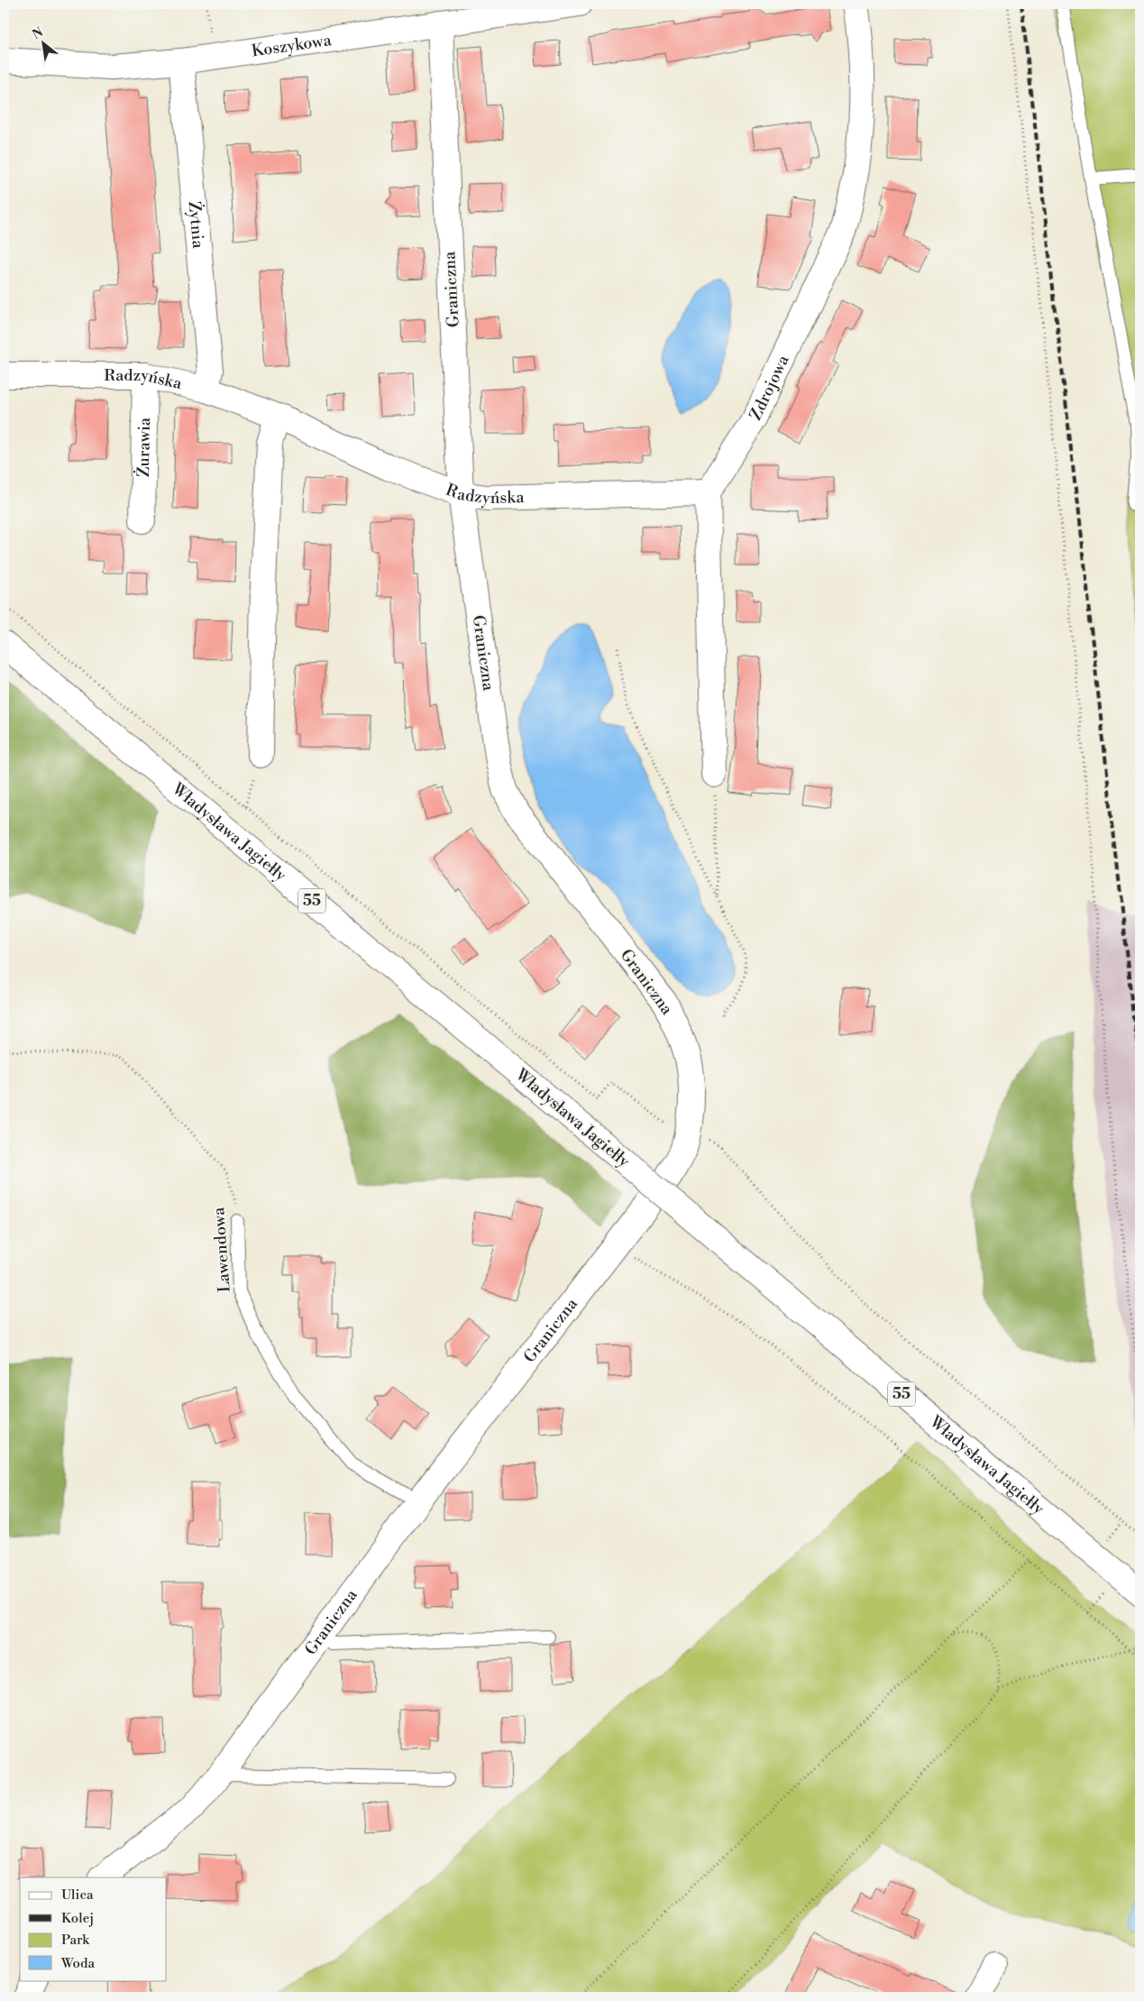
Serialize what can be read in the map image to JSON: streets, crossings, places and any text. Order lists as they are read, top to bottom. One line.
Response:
{"streets":{"street":["Koszykowa","Żytnia","Graniczna","Radzyńska","Zdrojowa","Żurawia","Władysława Jagiełły","55"],"lane":["Lawendowa"]},"crossings":[["Koszykowa","Żytnia"],["Koszykowa","Graniczna"],["Żytnia","Radzyńska"],["Graniczna","Radzyńska"],["Graniczna","Lawendowa"],["Radzyńska","Zdrojowa"],["Radzyńska","Żurawia"]],"legend":["Ulica","Kolej","Park","Woda"],"north":"top left"}
